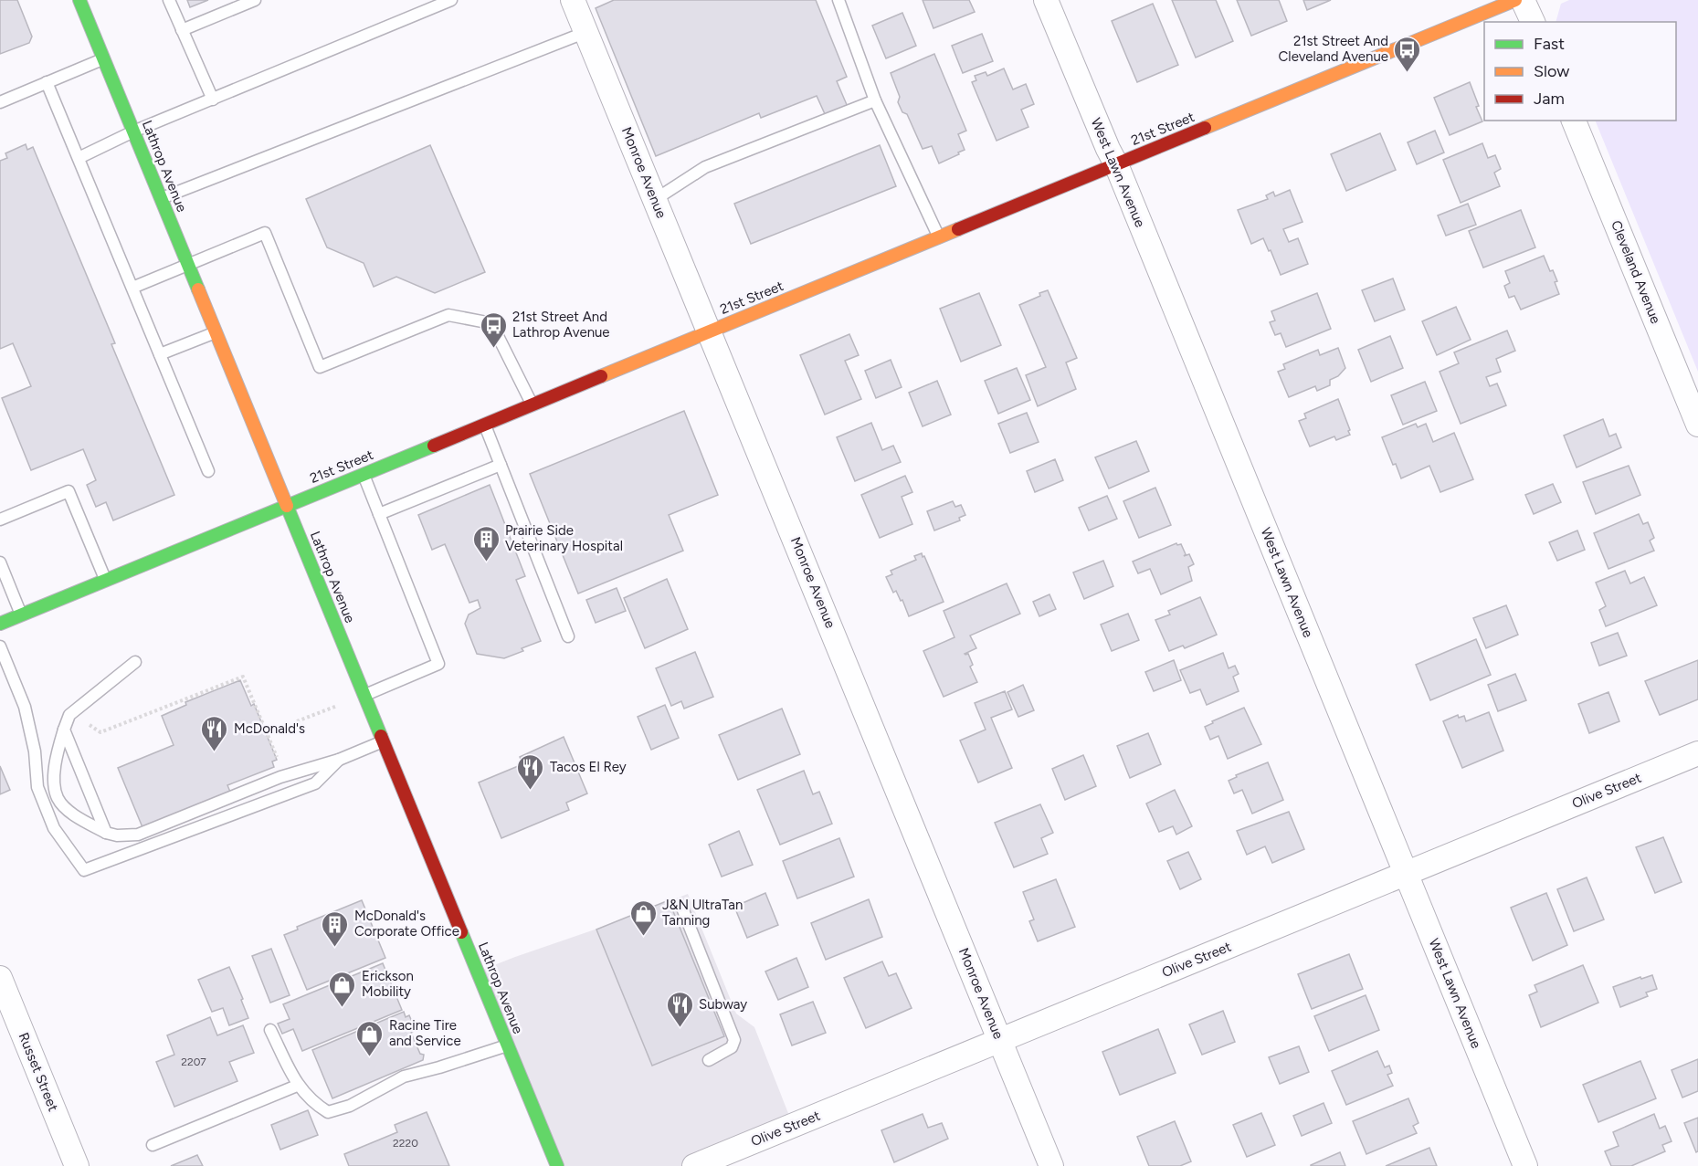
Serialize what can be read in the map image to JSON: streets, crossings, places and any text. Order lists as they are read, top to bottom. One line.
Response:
{"streets":{"street":["21st Street","Lathrop Avenue","Monroe Avenue","West Lawn Avenue","Cleveland Avenue","Olive Street","Russet Street"]},"crossings":[["21st Street","Lathrop Avenue"],["21st Street","Monroe Avenue"],["21st Street","West Lawn Avenue"],["Monroe Avenue","Olive Street"],["West Lawn Avenue","Olive Street"]],"places":{"bus stop":["21st Street And Cleveland Avenue","21st Street And Lathrop Avenue"],"building":["Prairie Side Veterinary Hospital","McDonald's Corporate Office"],"restaurant":["McDonald's","Tacos El Rey","Subway"],"shop":["J&N UltraTan Tanning","Erickson Mobility","Racine Tire and Service"]},"house_numbers":["2207","2220"],"legend":["Fast","Slow","Jam"]}
